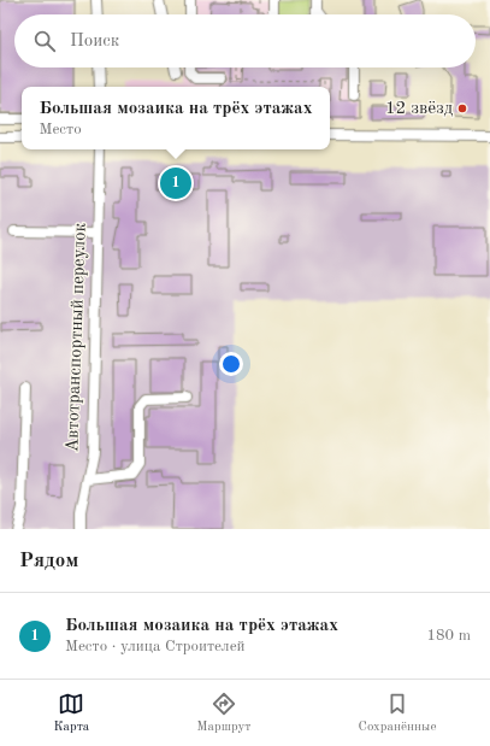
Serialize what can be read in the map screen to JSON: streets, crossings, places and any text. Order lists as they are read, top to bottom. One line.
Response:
{"streets":{"street":["Автотранспортный переулок"]},"places":["12 звёзд"],"page":{"search":"Поиск","popup":["Большая мозаика на трёх этажах","Место"],"pins":"1","heading":"Рядом","list":[{"mark":"1","name":"Большая мозаика на трёх этажах","note":"Место · улица Строителей","value":"180 m"}],"nav":["Карта","Маршрут","Сохранённые"]}}
